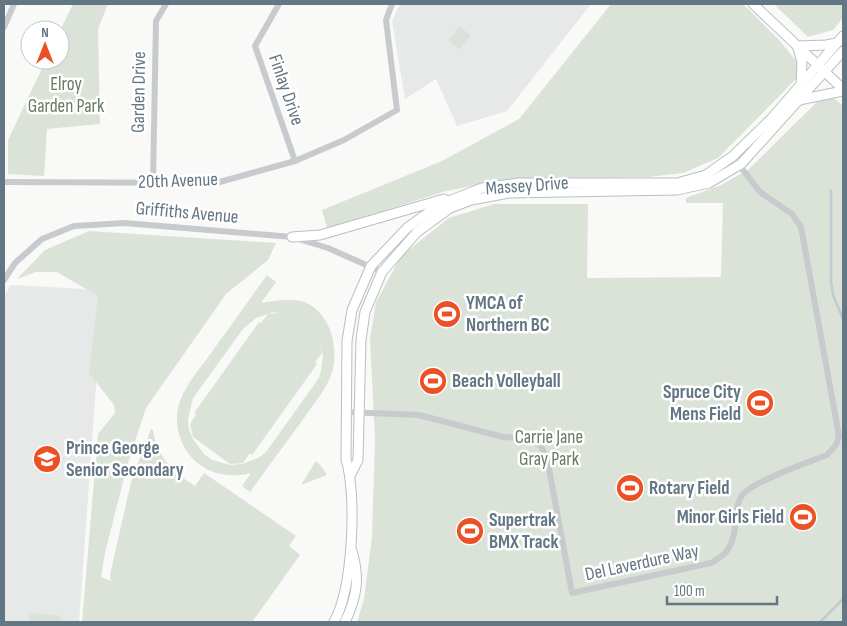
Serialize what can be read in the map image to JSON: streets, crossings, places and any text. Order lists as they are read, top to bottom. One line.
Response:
{"streets":{"street":["Finlay Drive","Garden Drive","20th Avenue","Massey Drive","Griffiths Avenue","Del Laverdure Way"]},"crossings":[["Finlay Drive","20th Avenue"],["Garden Drive","20th Avenue"],["Massey Drive","Griffiths Avenue"],["Massey Drive","Del Laverdure Way"]],"parks":["Elroy Garden Park","Carrie Jane Gray Park"],"places":{"sports":["YMCA of Northern BC","Beach Volleyball","Spruce City Mens Field","Rotary Field","Minor Girls Field","Supertrak BMX Track"],"school or university":["Prince George Senior Secondary"]},"scale_bar":"100 m","north":"top"}
